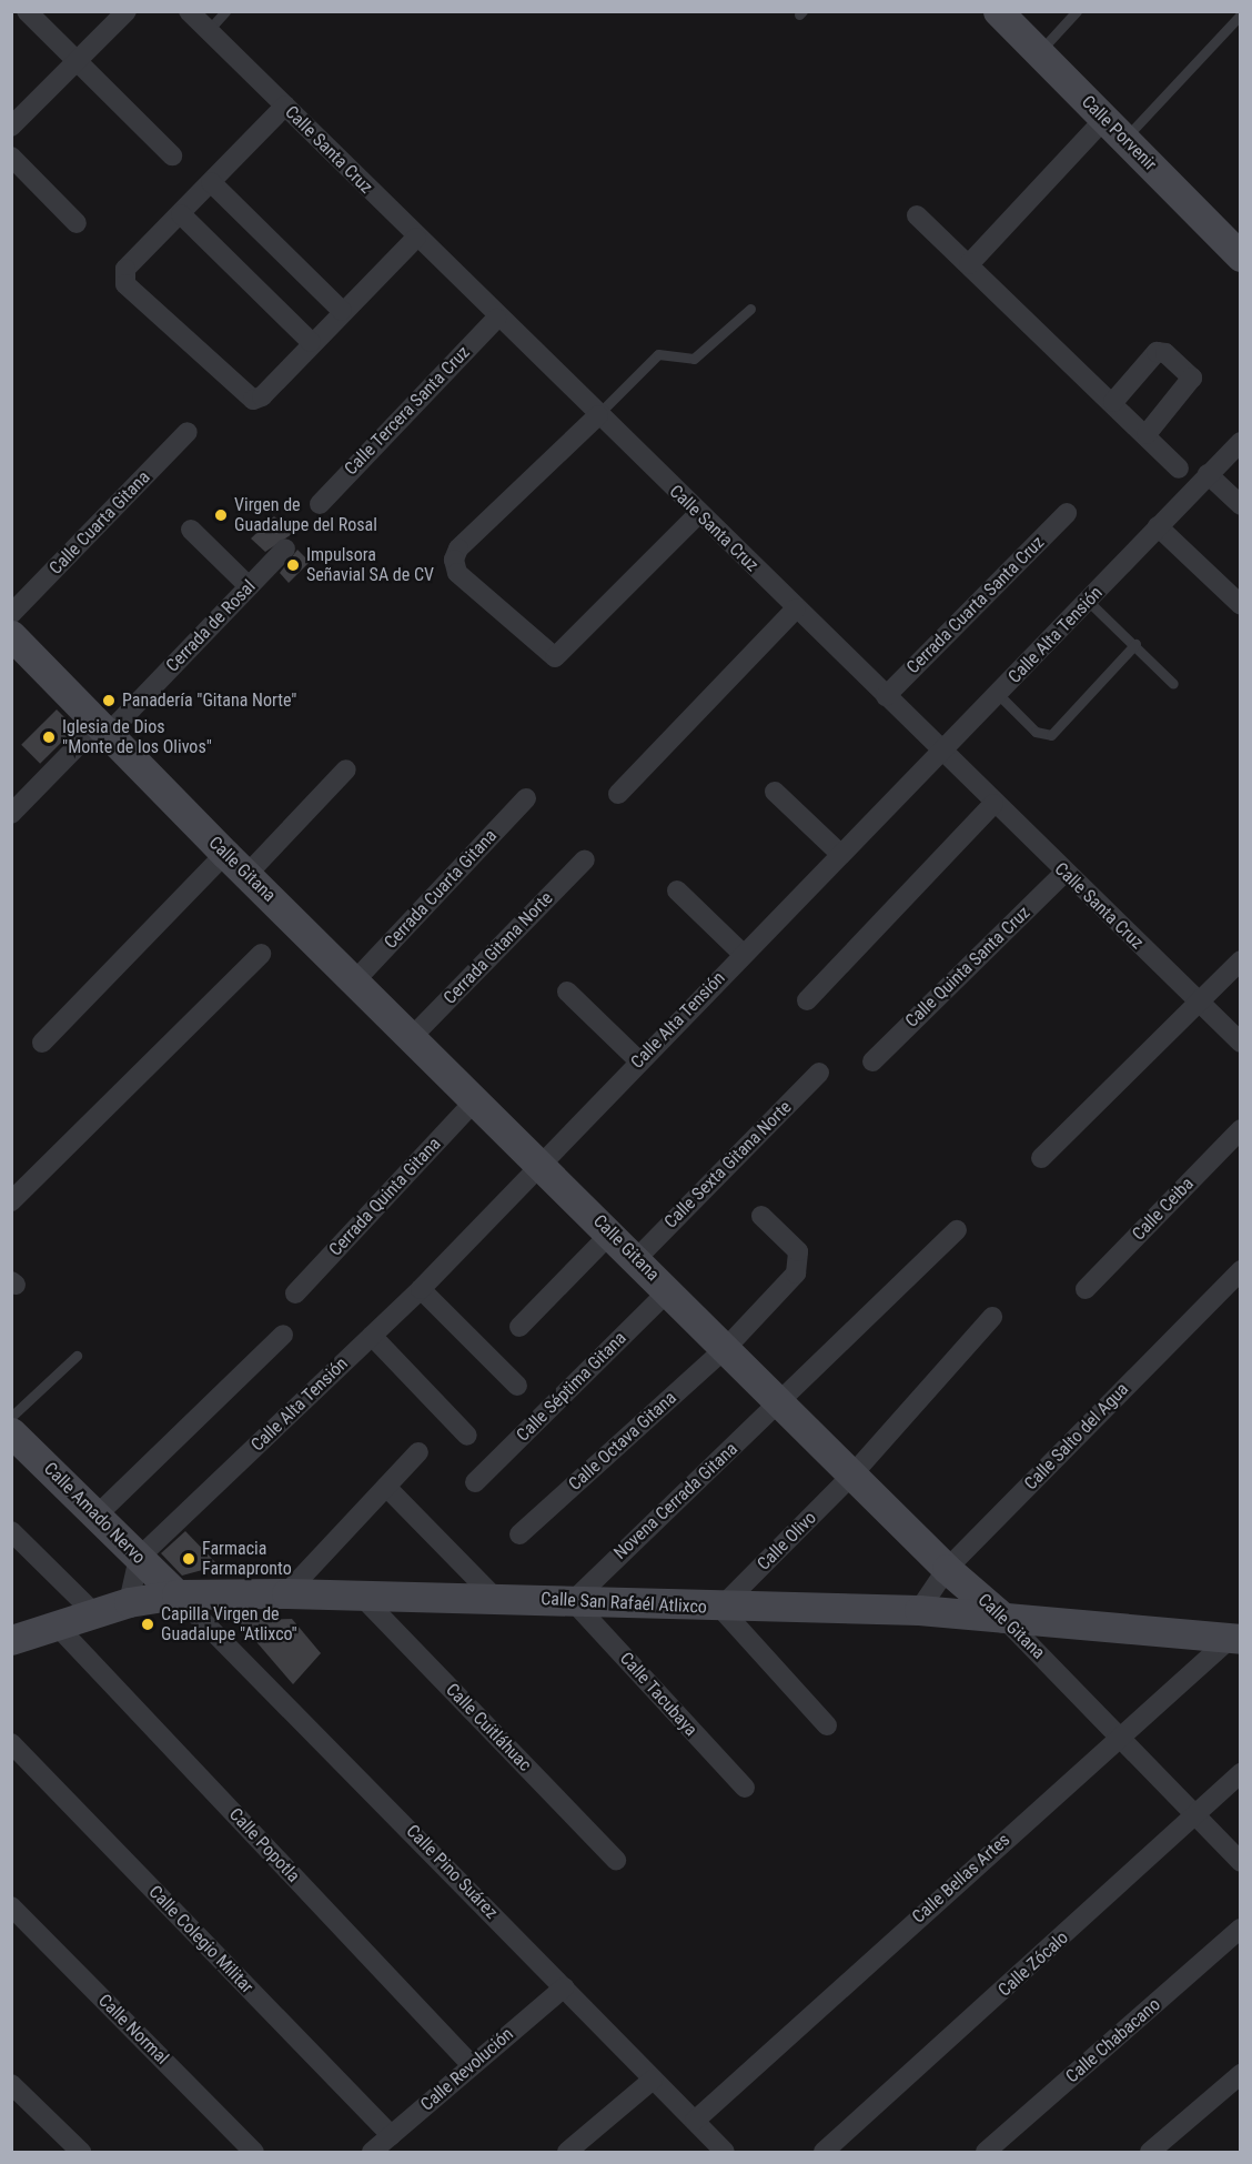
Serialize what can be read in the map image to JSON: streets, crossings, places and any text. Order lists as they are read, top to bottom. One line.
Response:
{"streets":{"street":["Calle Porvenir","Calle Santa Cruz","Calle Tercera Santa Cruz","Calle Cuarta Gitana","Cerrada Cuarta Santa Cruz","Cerrada de Rosal","Calle Alta Tensión","Calle Gitana","Cerrada Cuarta Gitana","Cerrada Gitana Norte","Calle Quinta Santa Cruz","Calle Sexta Gitana Norte","Cerrada Quinta Gitana","Calle Ceiba","Calle Séptima Gitana","Calle Salto del Agua","Calle Octava Gitana","Novena Cerrada Gitana","Calle Amado Nervo","Calle Olivo","Calle San Rafaél Atlixco","Calle Tacubaya","Calle Cuitláhuac","Calle Popotla","Calle Pino Suárez","Calle Bellas Artes","Calle Colegio Militar","Calle Zócalo","Calle Normal","Calle Chabacano","Calle Revolución"]},"crossings":[["Calle Santa Cruz","Calle Tercera Santa Cruz"],["Calle Santa Cruz","Cerrada Cuarta Santa Cruz"],["Calle Santa Cruz","Calle Alta Tensión"],["Calle Santa Cruz","Calle Quinta Santa Cruz"],["Cerrada de Rosal","Calle Gitana"],["Calle Alta Tensión","Calle Gitana"],["Calle Alta Tensión","Calle Amado Nervo"],["Calle Gitana","Cerrada Cuarta Gitana"],["Calle Gitana","Cerrada Gitana Norte"],["Calle Gitana","Calle Sexta Gitana Norte"],["Calle Gitana","Cerrada Quinta Gitana"],["Calle Gitana","Calle Séptima Gitana"],["Calle Gitana","Calle Salto del Agua"],["Calle Gitana","Calle Octava Gitana"],["Calle Gitana","Novena Cerrada Gitana"],["Calle Gitana","Calle Olivo"],["Calle Gitana","Calle San Rafaél Atlixco"],["Calle Gitana","Calle Bellas Artes"],["Calle Gitana","Calle Zócalo"],["Calle Salto del Agua","Calle San Rafaél Atlixco"],["Novena Cerrada Gitana","Calle San Rafaél Atlixco"],["Novena Cerrada Gitana","Calle Tacubaya"],["Calle Amado Nervo","Calle San Rafaél Atlixco"],["Calle Amado Nervo","Calle Pino Suárez"],["Calle Olivo","Calle San Rafaél Atlixco"],["Calle San Rafaél Atlixco","Calle Tacubaya"],["Calle San Rafaél Atlixco","Calle Cuitláhuac"],["Calle San Rafaél Atlixco","Calle Popotla"],["Calle San Rafaél Atlixco","Calle Pino Suárez"],["Calle San Rafaél Atlixco","Calle Bellas Artes"],["Calle Popotla","Calle Revolución"],["Calle Pino Suárez","Calle Bellas Artes"],["Calle Pino Suárez","Calle Revolución"],["Calle Colegio Militar","Calle Revolución"]],"places":["Virgen de Guadalupe del Rosal","Impulsora Señavial SA de CV","Panadería \"Gitana Norte\"","Iglesia de Dios \"Monte de los Olivos\"","Farmacia Farmapronto","Capilla Virgen de Guadalupe \"Atlixco\""]}
